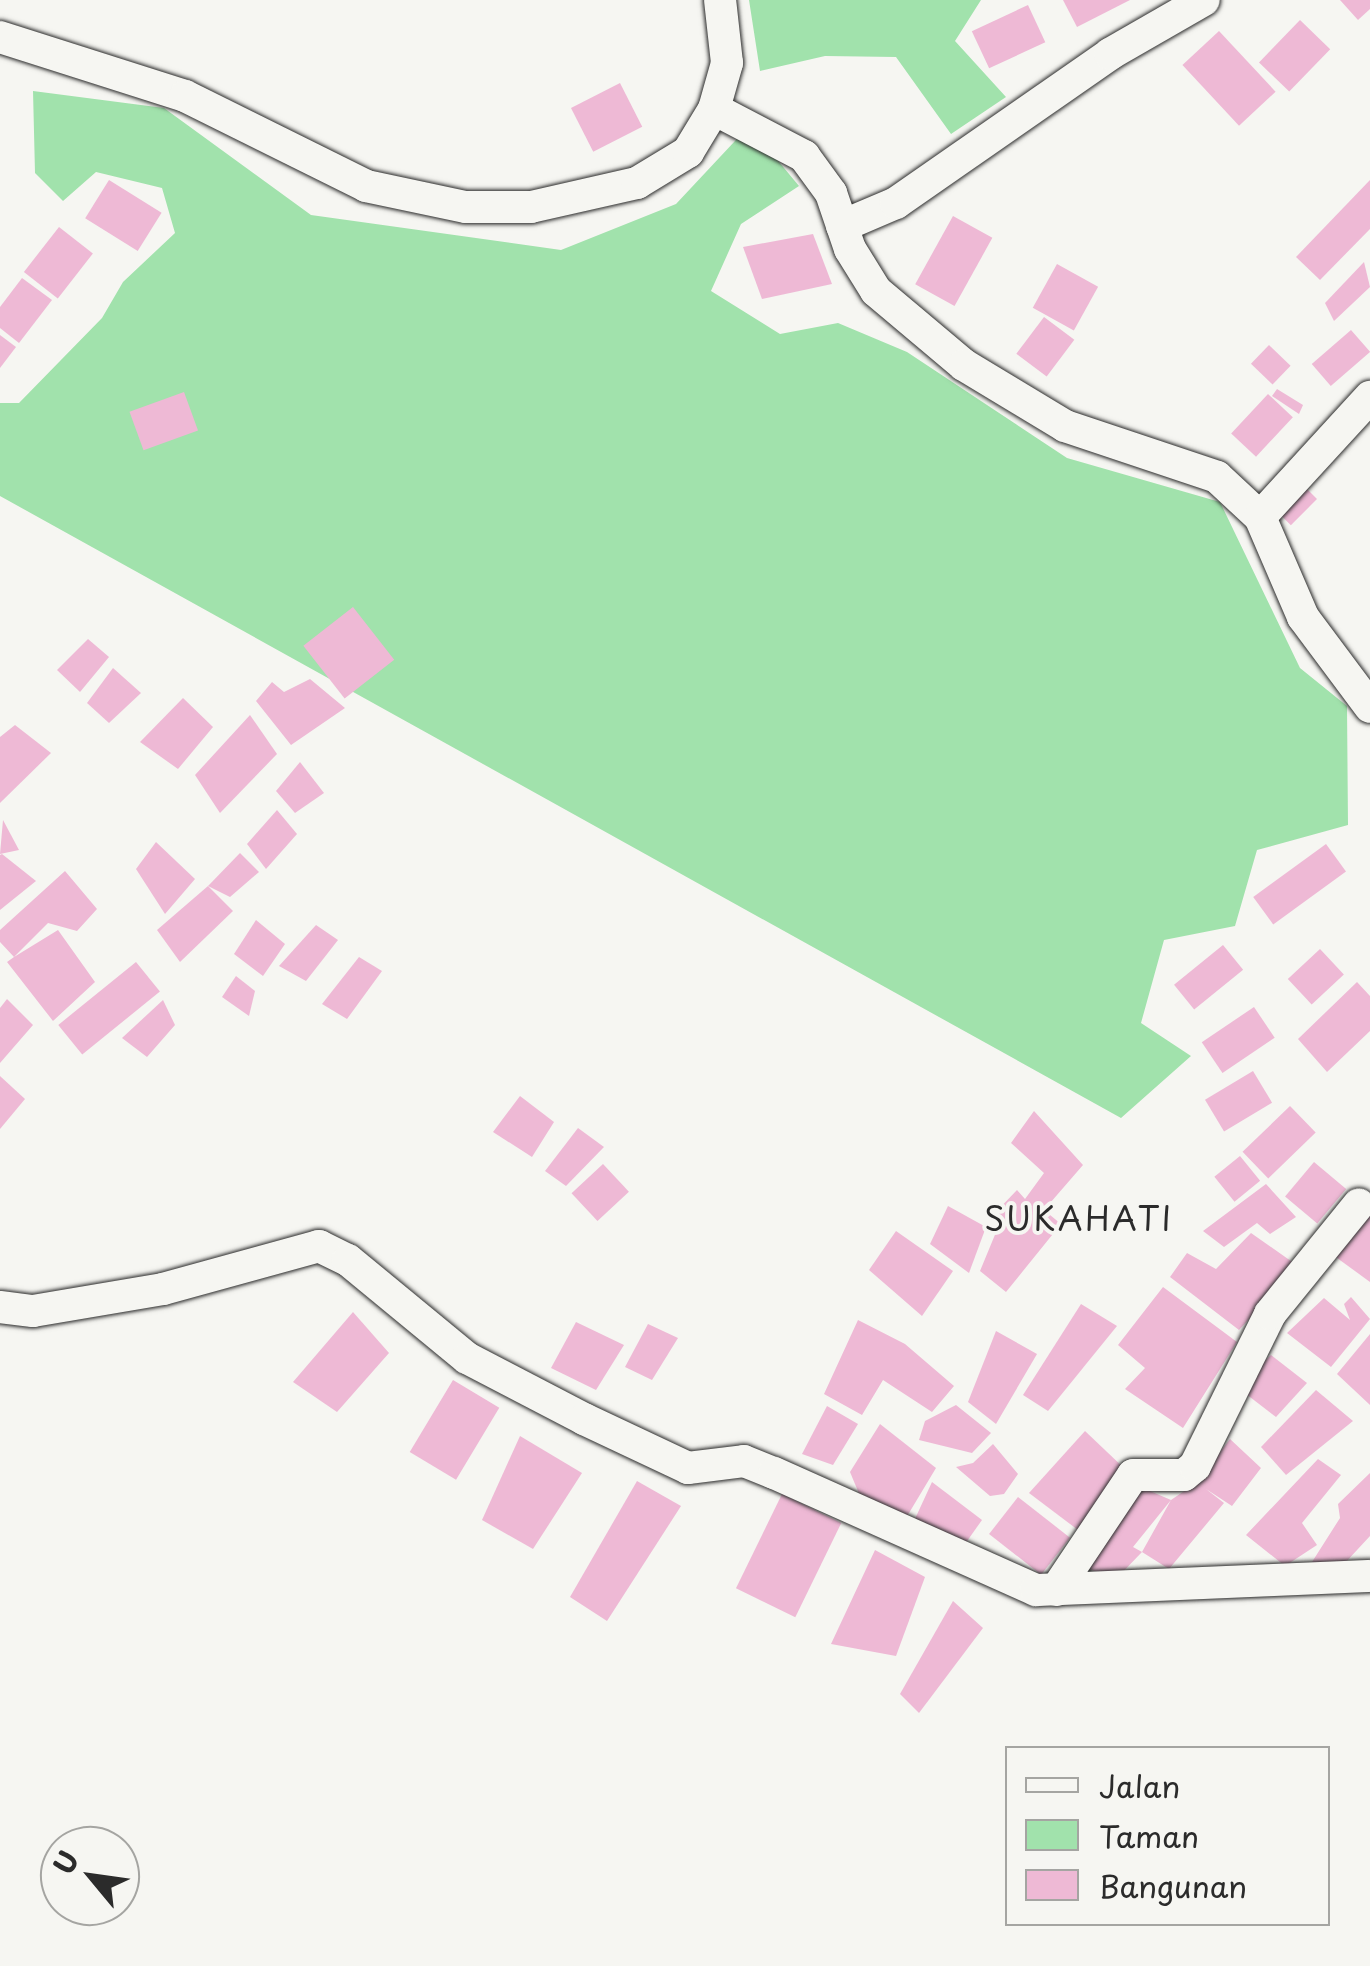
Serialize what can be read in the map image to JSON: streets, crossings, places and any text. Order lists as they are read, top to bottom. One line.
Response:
{"districts":["SUKAHATI"],"legend":["Jalan","Taman","Bangunan"],"north":"top left"}
